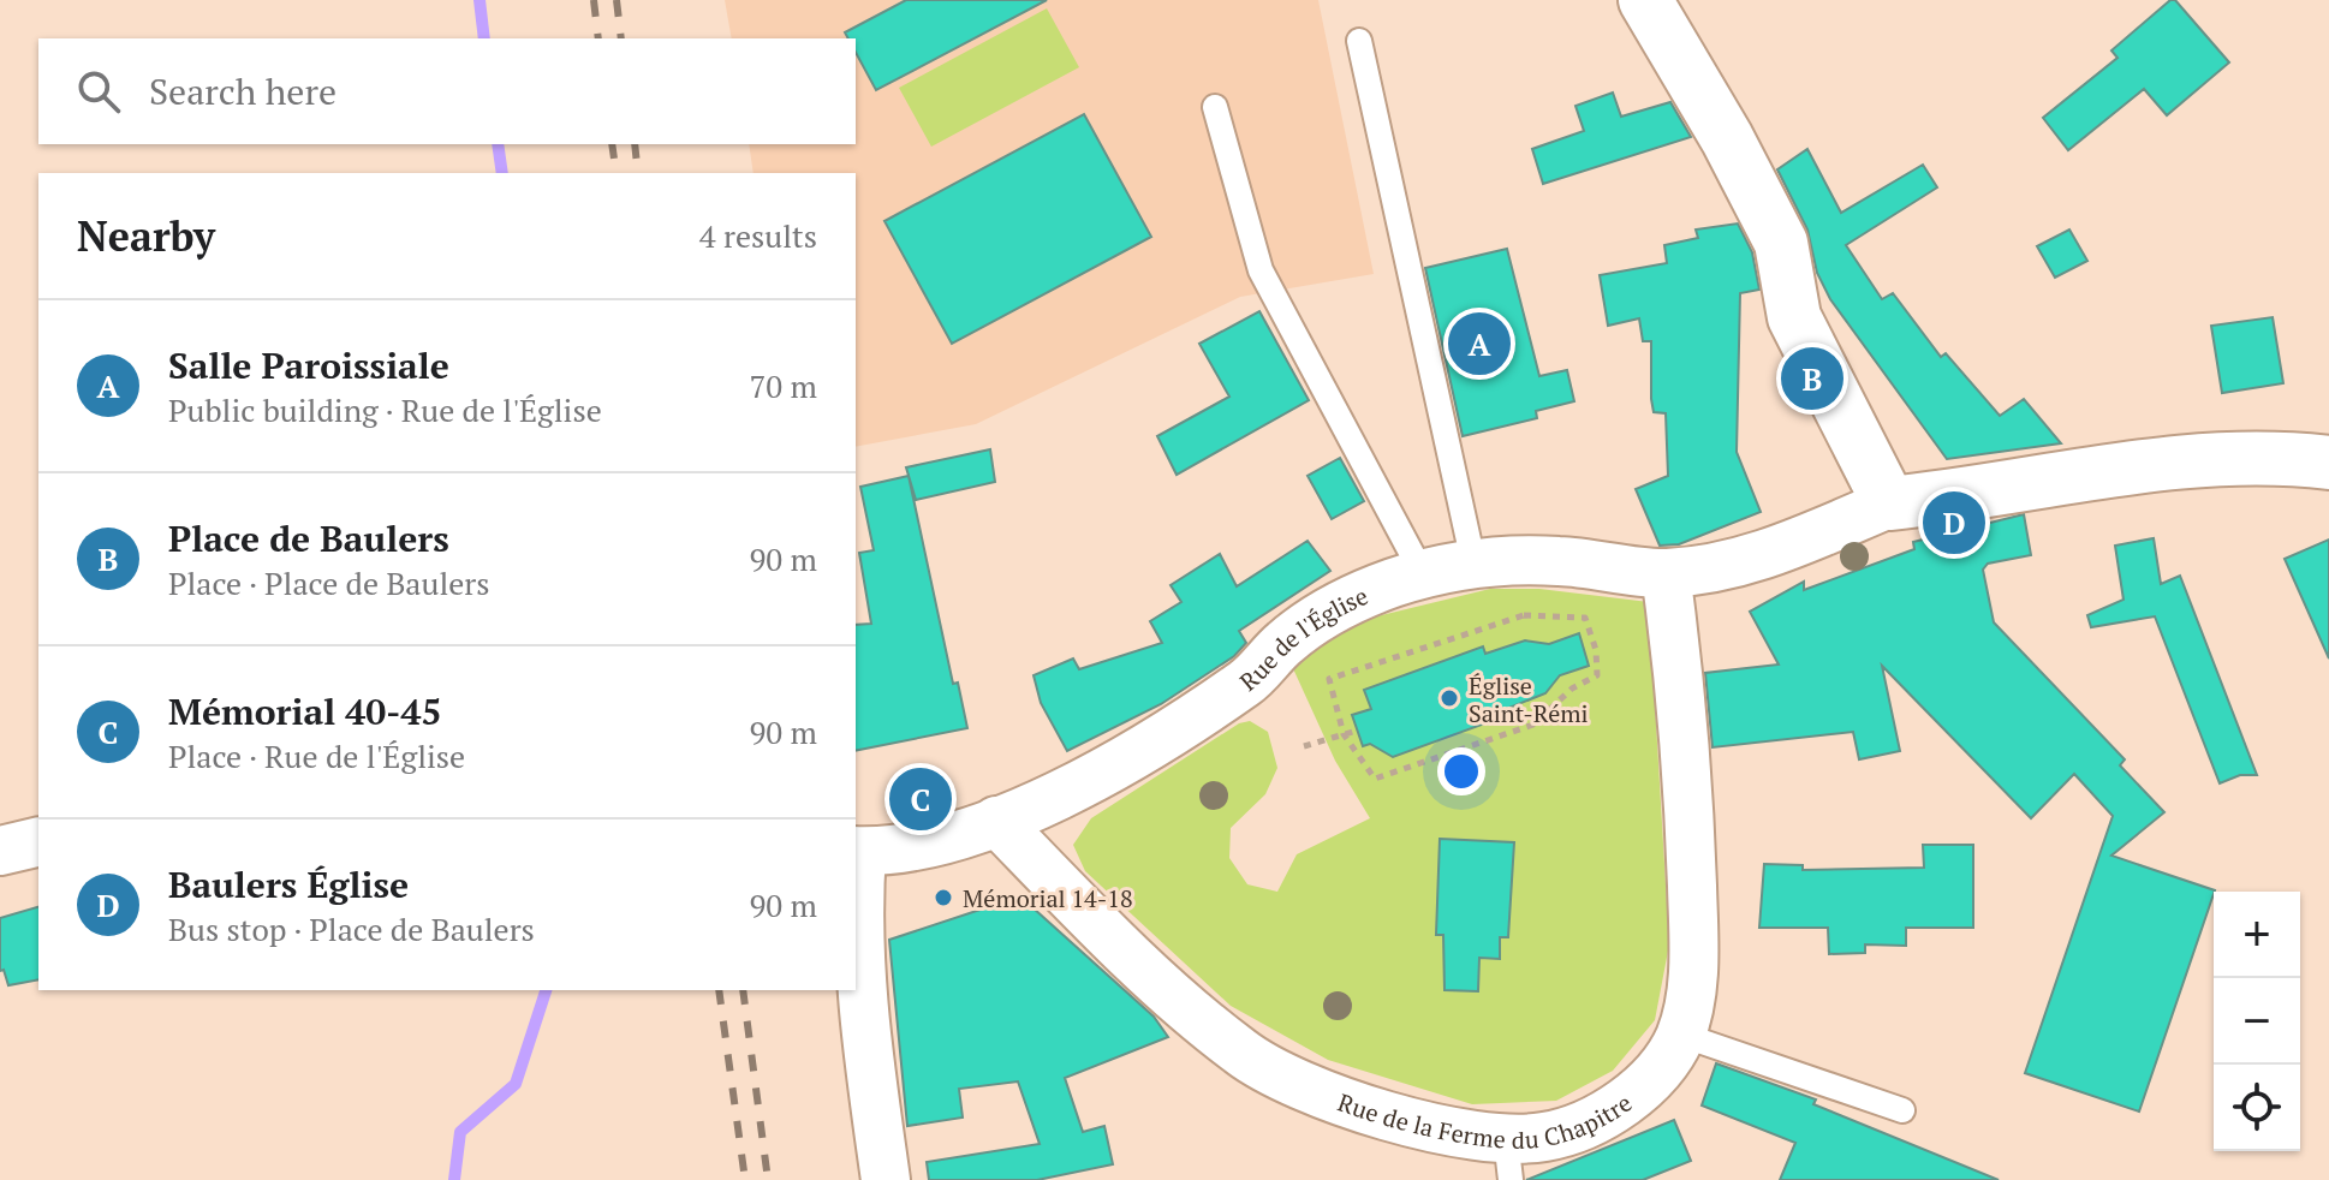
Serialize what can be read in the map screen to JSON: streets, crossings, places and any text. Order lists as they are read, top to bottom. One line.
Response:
{"streets":{"street":["Rue de l'Église","Rue de la Ferme du Chapitre"]},"crossings":[["Rue de l'Église","Rue de la Ferme du Chapitre"]],"places":["Église Saint-Rémi","Mémorial 14-18"],"page":{"search":"Search here","heading":["Nearby","4 results"],"list":[{"mark":"A","name":"Salle Paroissiale","note":"Public building · Rue de l'Église","value":"70 m"},{"mark":"B","name":"Place de Baulers","note":"Place · Place de Baulers","value":"90 m"},{"mark":"C","name":"Mémorial 40-45","note":"Place · Rue de l'Église","value":"90 m"},{"mark":"D","name":"Baulers Église","note":"Bus stop · Place de Baulers","value":"90 m"}],"pins":["A","B","D","C"],"map_buttons":["+","−"]}}
